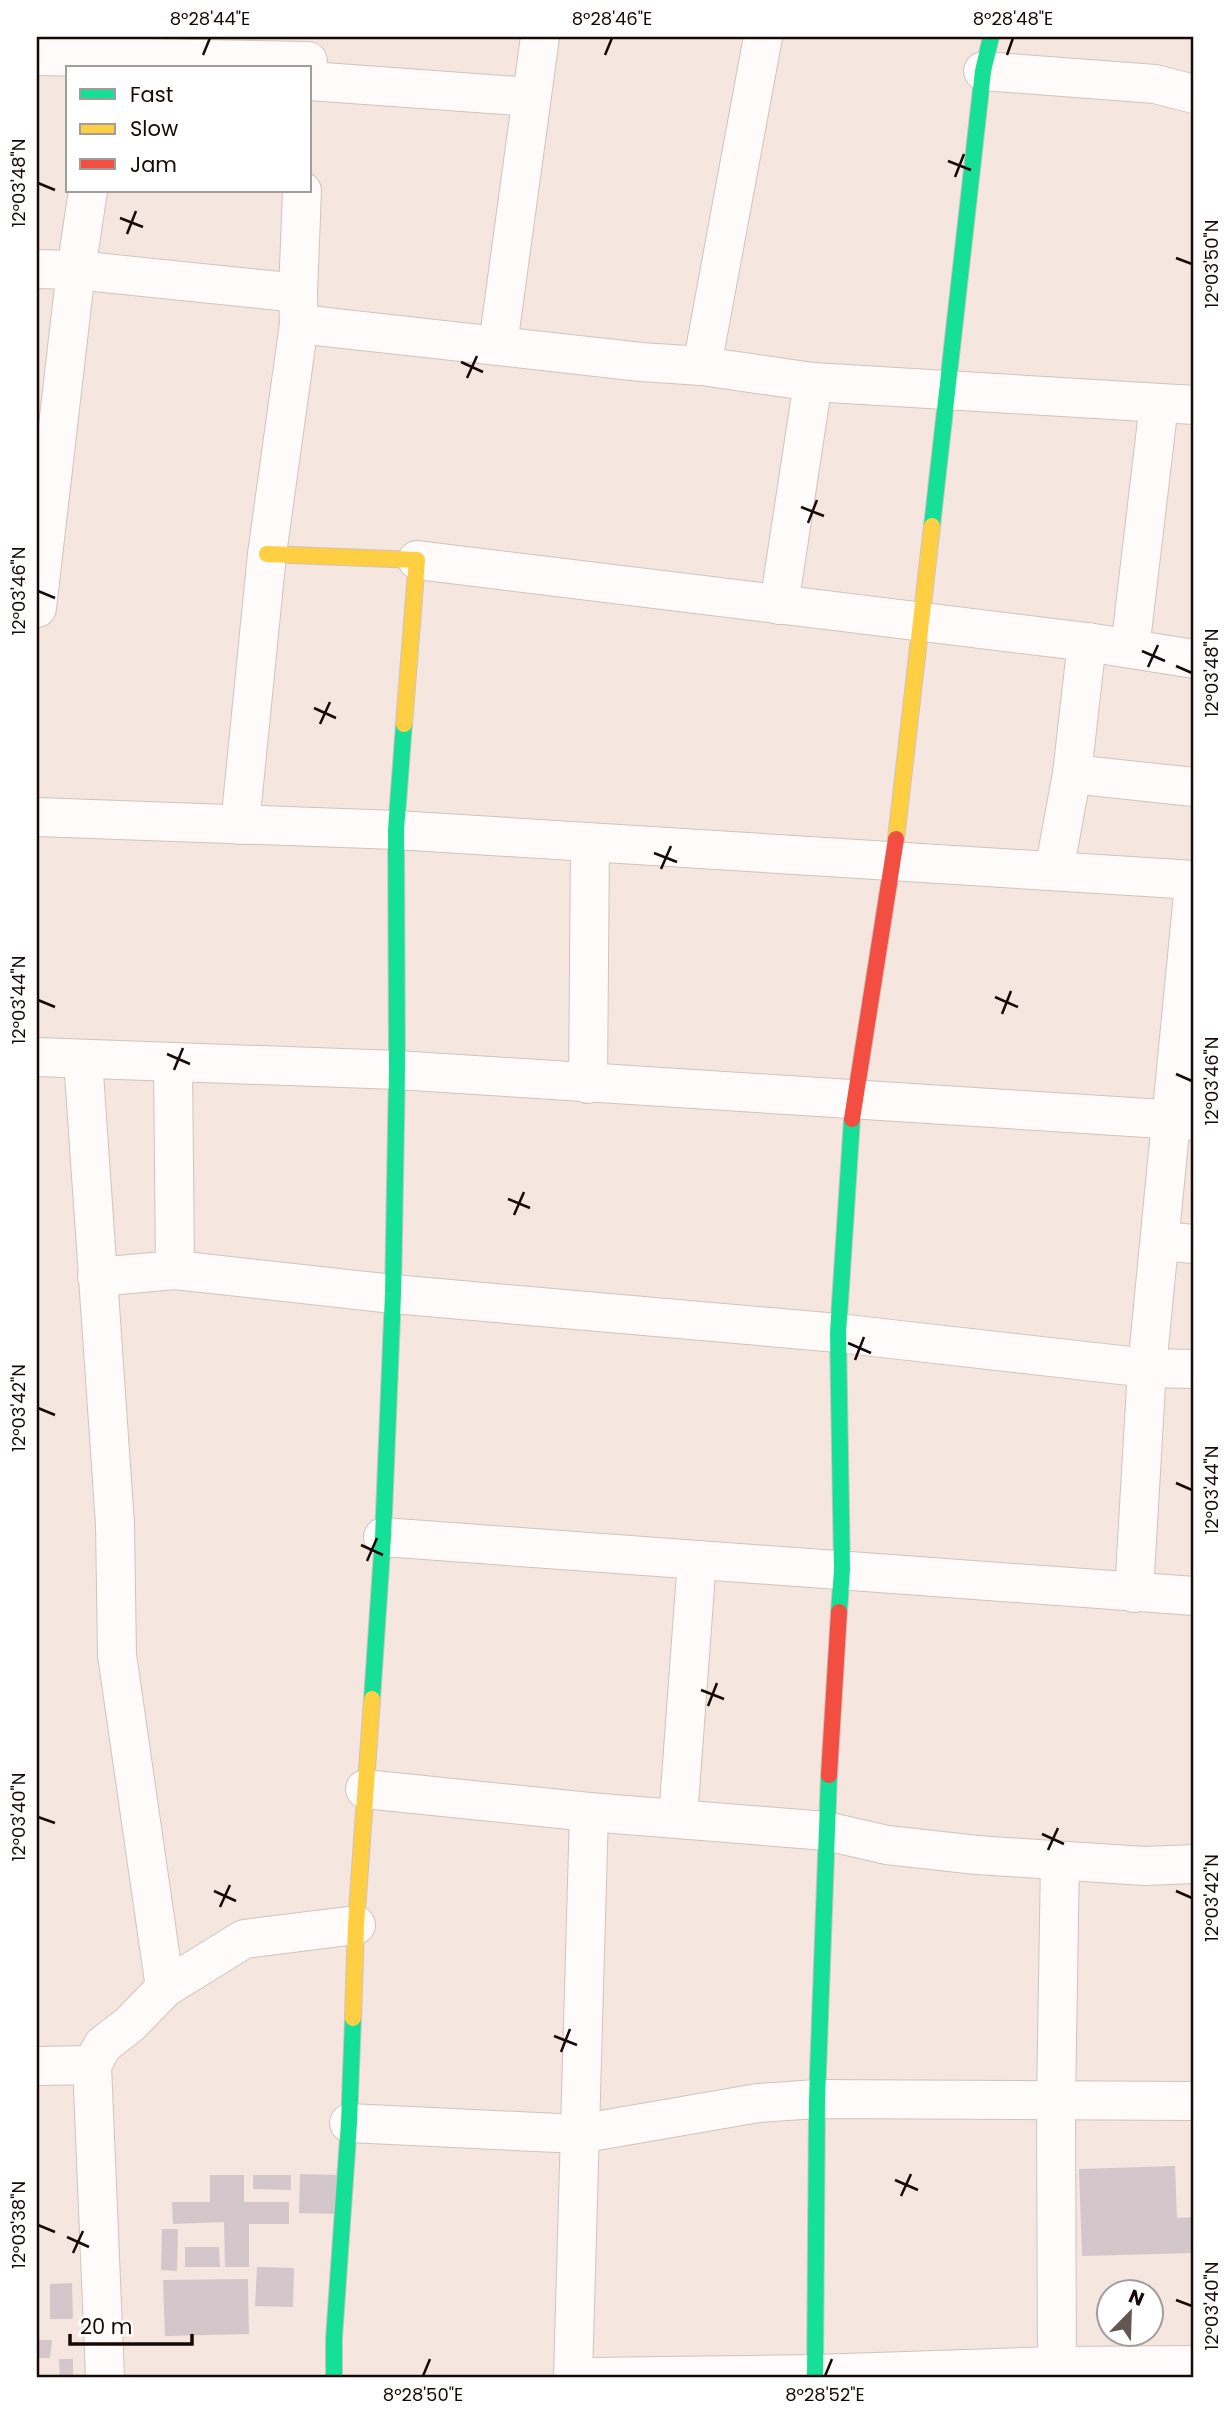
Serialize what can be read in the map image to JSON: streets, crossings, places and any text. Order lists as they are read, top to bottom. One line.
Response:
{"legend":["Fast","Slow","Jam"],"scale_bar":"20 m","north":"top right","coordinates":["8°28'44\"E","8°28'46\"E","8°28'48\"E","12°03'48\"N","12°03'50\"N","12°03'46\"N","12°03'44\"N","12°03'42\"N","12°03'40\"N","12°03'38\"N","8°28'50\"E","8°28'52\"E"]}
